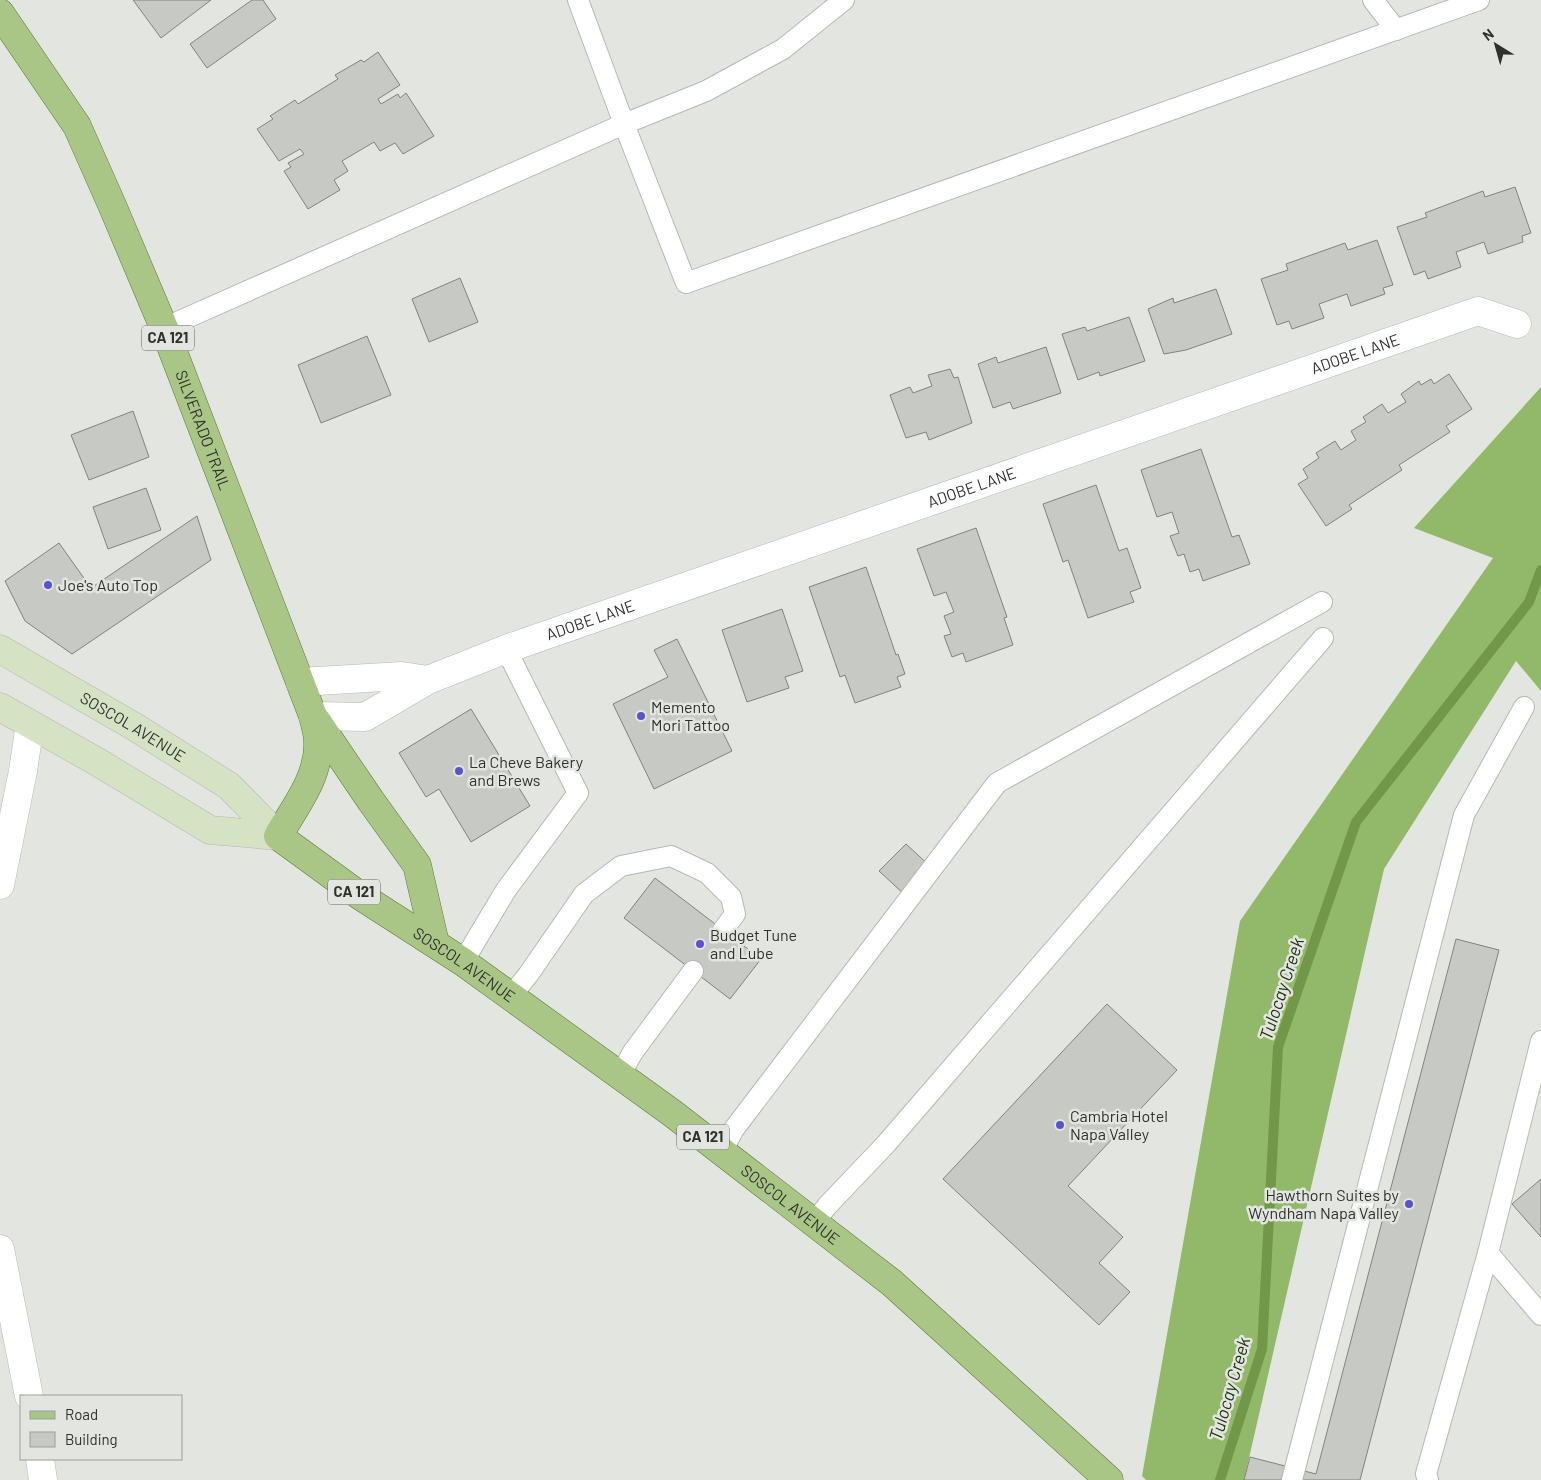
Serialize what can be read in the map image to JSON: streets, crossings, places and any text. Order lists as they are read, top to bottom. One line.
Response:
{"streets":{"main road":["CA 121","SILVERADO TRAIL","SOSCOL AVENUE"],"street":["ADOBE LANE"]},"crossings":[["ADOBE LANE","SILVERADO TRAIL"],["SILVERADO TRAIL","SOSCOL AVENUE"]],"water":["Tulocay Creek"],"places":["Joe's Auto Top","Memento Mori Tattoo","La Cheve Bakery and Brews","Budget Tune and Lube","Cambria Hotel Napa Valley","Hawthorn Suites by Wyndham Napa Valley"],"legend":["Road","Building"],"north":"top left"}
